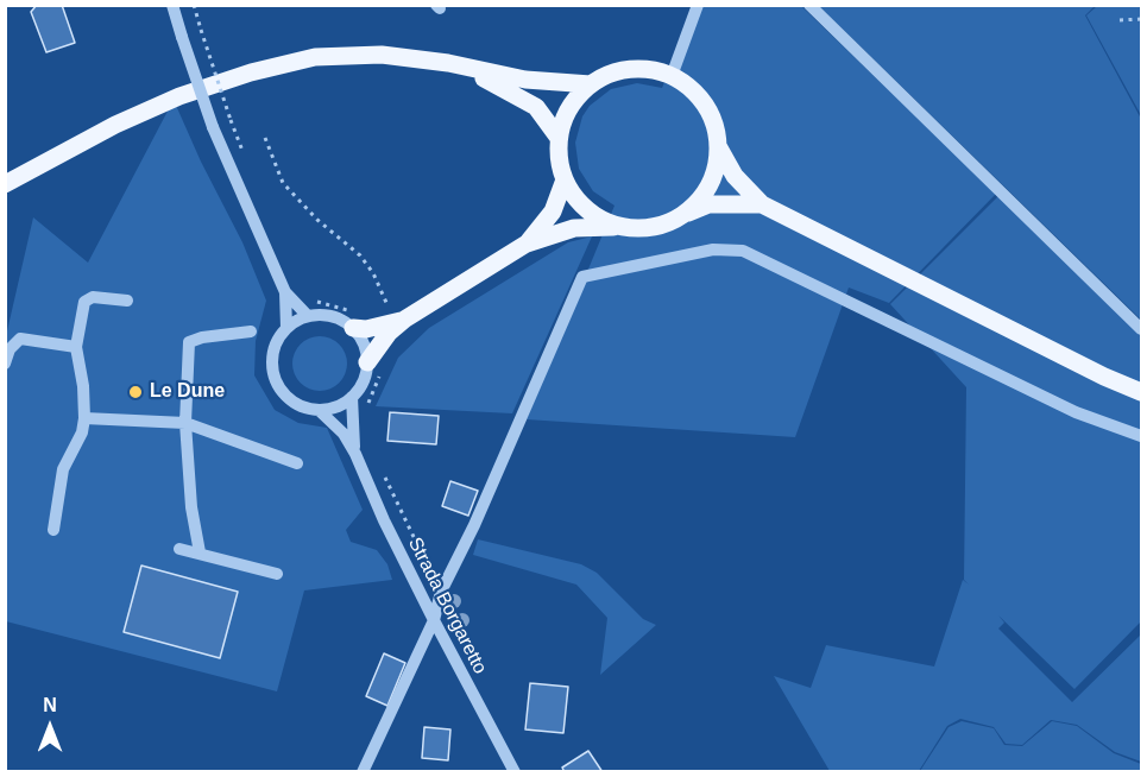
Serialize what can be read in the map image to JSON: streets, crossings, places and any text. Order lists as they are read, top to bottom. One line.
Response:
{"streets":{"street":["Strada Borgaretto"]},"places":["Le Dune"],"north":"top"}
